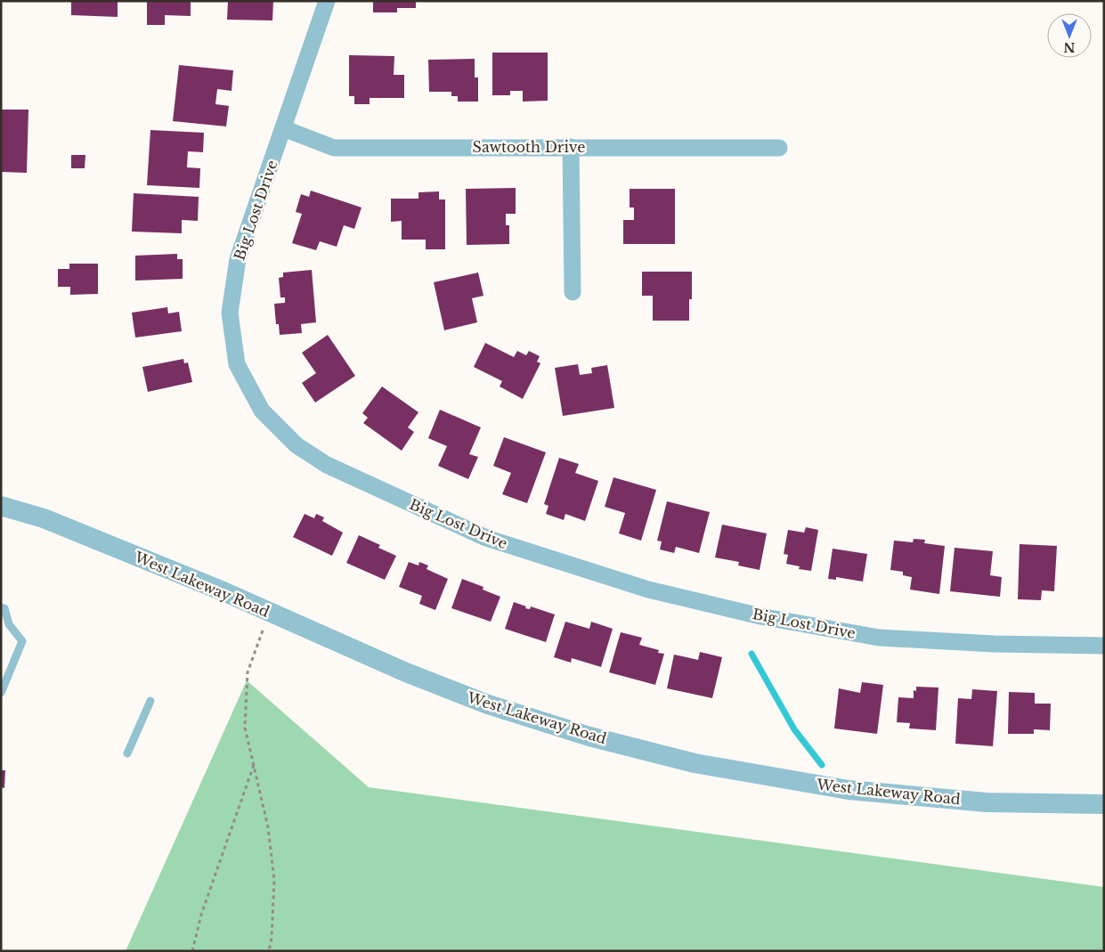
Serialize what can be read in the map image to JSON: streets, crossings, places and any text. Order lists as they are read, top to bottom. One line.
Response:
{"streets":{"street":["Sawtooth Drive","Big Lost Drive","West Lakeway Road"]},"crossings":[["Sawtooth Drive","Big Lost Drive"]],"north":"bottom"}
